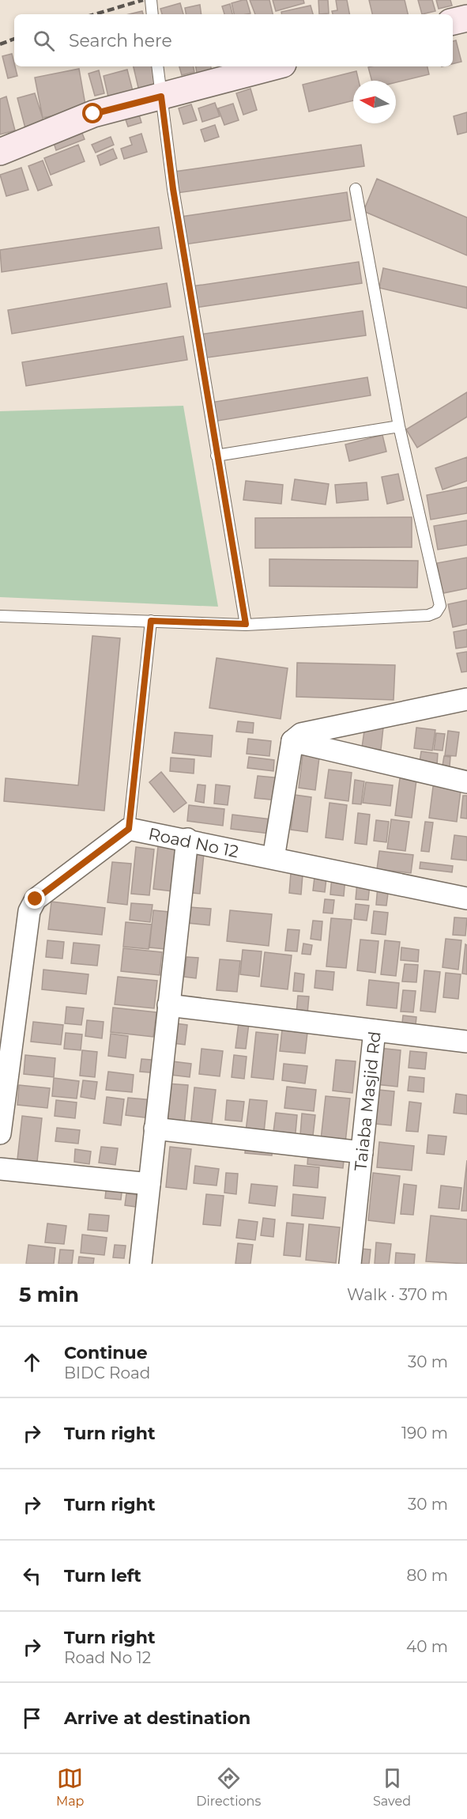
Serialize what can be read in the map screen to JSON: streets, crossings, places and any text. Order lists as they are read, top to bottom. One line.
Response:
{"streets":{"street":["Road No 12","Taiaba Masjid Rd"]},"north":"left","page":{"search":"Search here","heading":["5 min","Walk · 370 m"],"list":[["Continue","BIDC Road","30 m"],["Turn right","190 m"],["Turn right","30 m"],["Turn left","80 m"],["Turn right","Road No 12","40 m"],"Arrive at destination"],"nav":["Map","Directions","Saved"]}}
